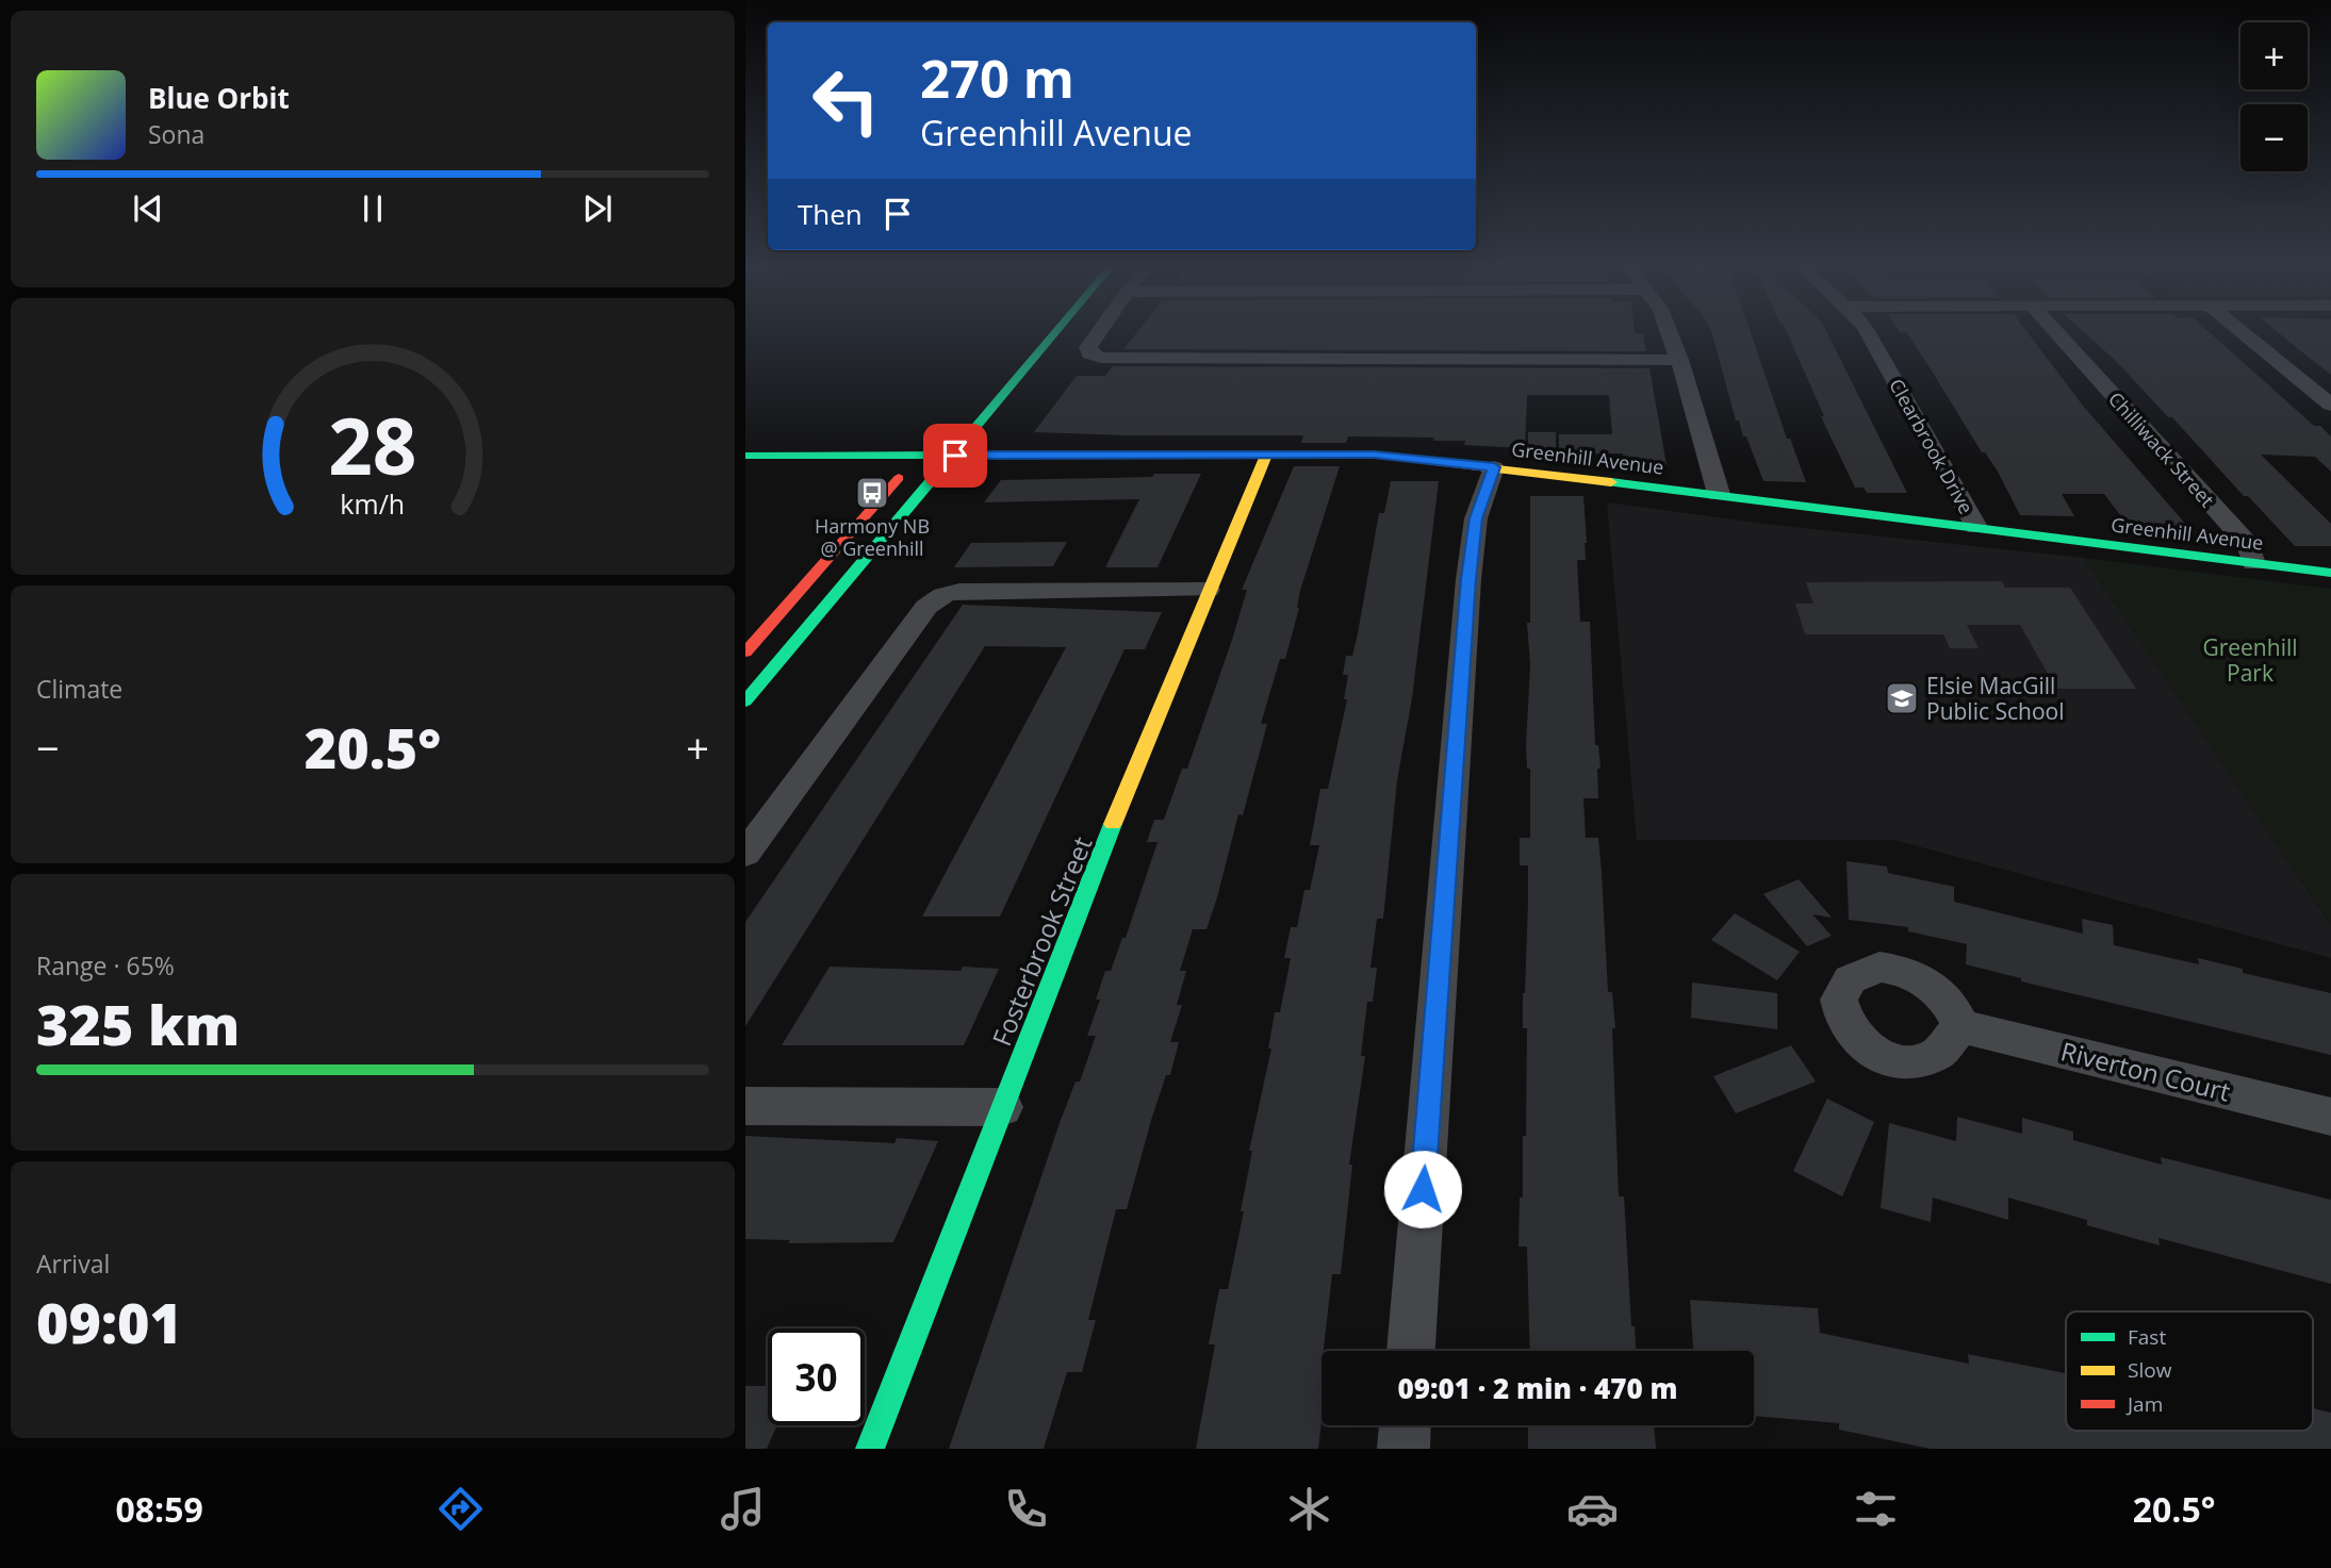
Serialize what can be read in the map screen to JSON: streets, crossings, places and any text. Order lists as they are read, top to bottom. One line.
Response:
{"streets":{"street":["Clearbrook Drive","Chilliwack Street","Greenhill Avenue","Fosterbrook Street","Riverton Court"]},"crossings":[["Clearbrook Drive","Greenhill Avenue"],["Chilliwack Street","Greenhill Avenue"],["Greenhill Avenue","Fosterbrook Street"]],"parks":["Greenhill Park"],"places":{"bus stop":["Harmony NB @ Greenhill"],"school or university":["Elsie MacGill Public School"]},"legend":["Fast","Slow","Jam"],"page":{"map_buttons":["+","−"],"turn":["270 m","Greenhill Avenue"],"song":["Blue Orbit","Sona"],"then":"Then","tile":["Climate",["Range · 65%","325 km"],["Arrival","09:01"]],"heat":["−","20.5°","+"],"limit":"30","trip":"09:01 · 2 min · 470 m","tabs":["08:59","20.5°"],"gauge":["28","km/h"]}}
